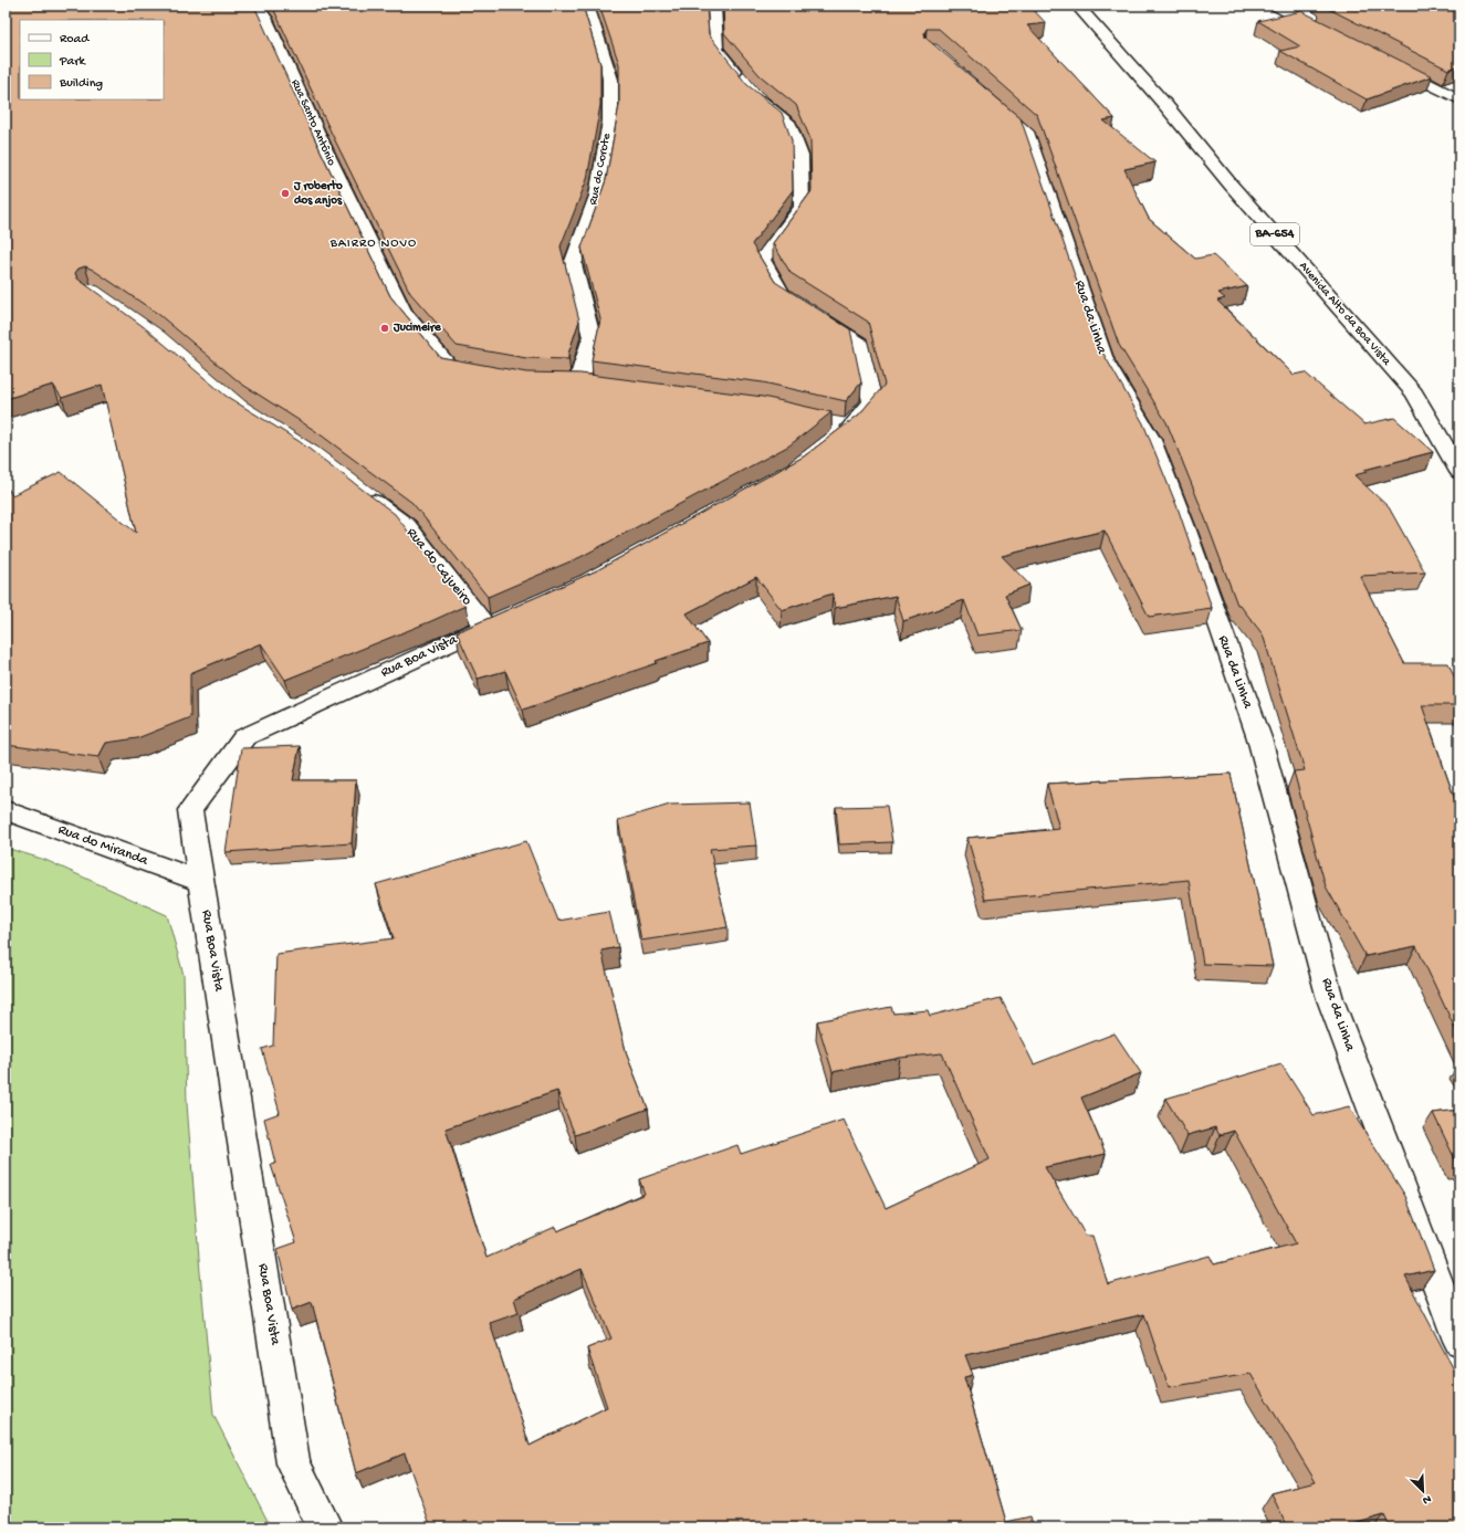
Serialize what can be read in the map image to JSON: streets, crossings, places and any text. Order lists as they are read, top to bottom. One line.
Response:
{"streets":{"street":["Rua Santo Antônio","Rua do Corote","BA-654","Avenida Alto da Boa Vista","Rua da Linha","Rua do Cajueiro","Rua Boa Vista","Rua do Miranda"]},"crossings":[["Rua do Cajueiro","Rua Boa Vista"],["Rua Boa Vista","Rua do Miranda"]],"districts":["BAIRRO NOVO"],"places":["J roberto dos anjos","Jucimeire"],"legend":["Road","Park","Building"],"north":"bottom right"}
